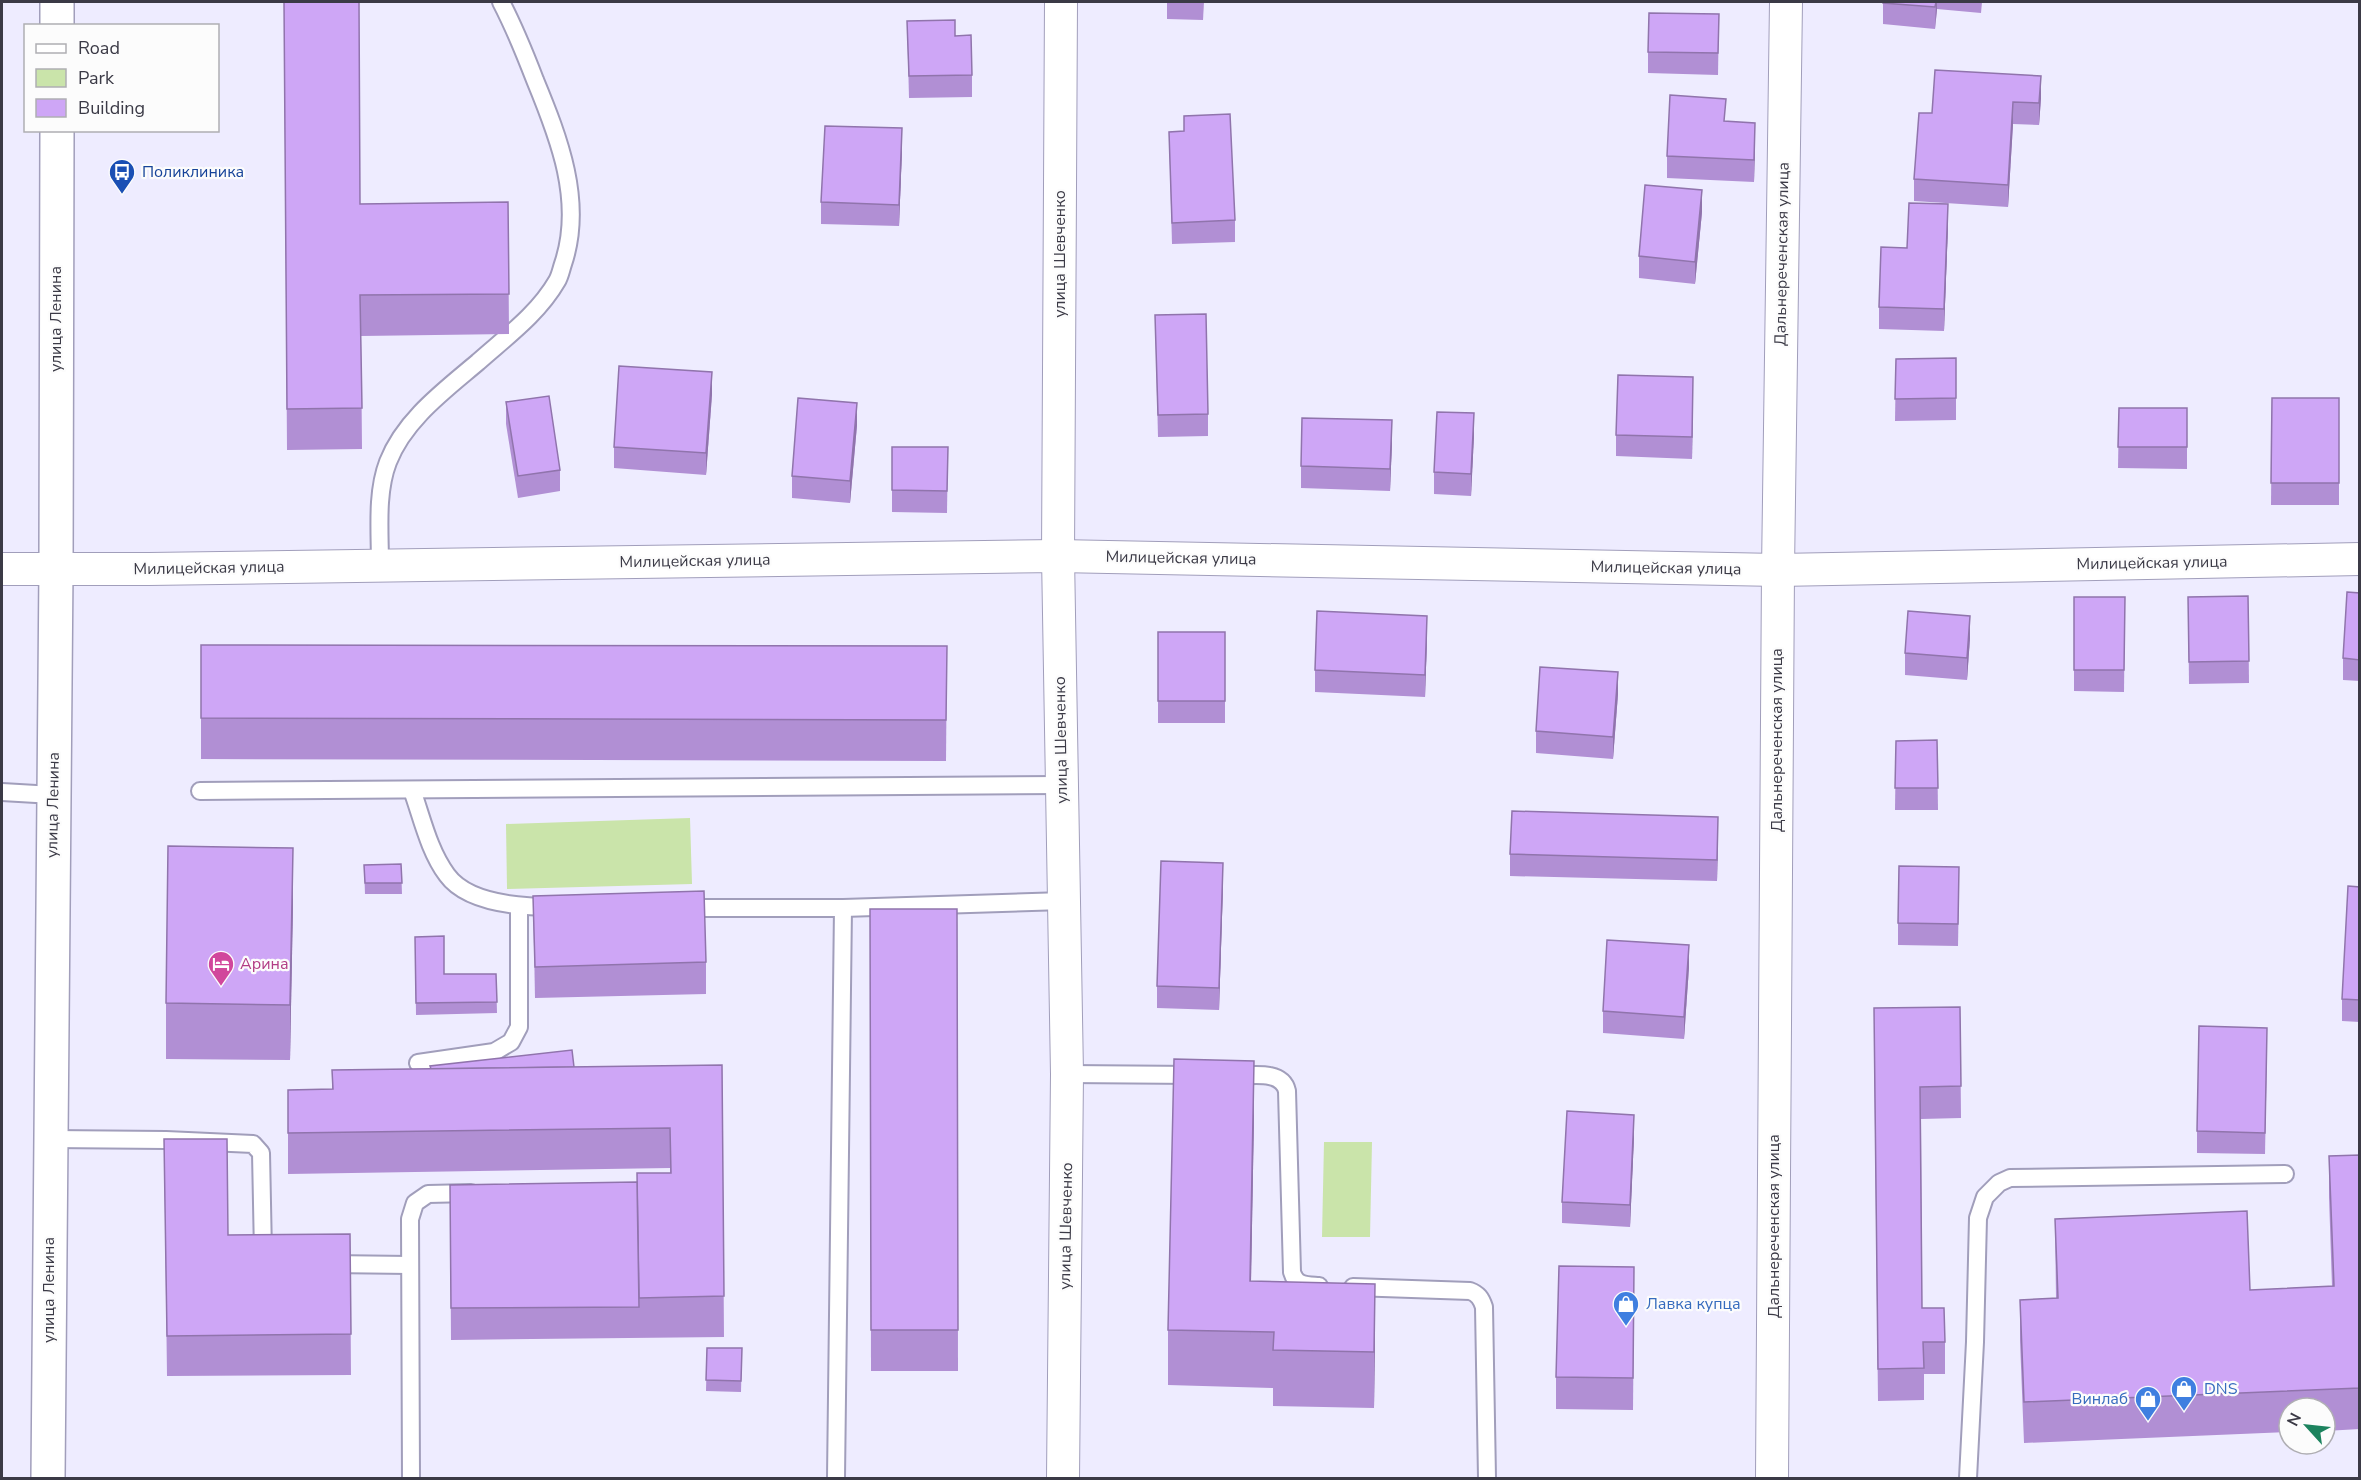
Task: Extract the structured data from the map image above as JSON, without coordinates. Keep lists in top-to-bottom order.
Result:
{
  "streets": {
    "main road": ["улица Ленина"],
    "street": ["улица Шевченко", "Дальнереченская улица", "Милицейская улица"]
  },
  "crossings": [
    ["улица Шевченко", "Милицейская улица"],
    ["Дальнереченская улица", "Милицейская улица"],
    ["улица Ленина", "Милицейская улица"]
  ],
  "places": {
    "bus stop": ["Поликлиника"],
    "hotel": ["Арина"],
    "shop": ["Лавка купца", "DNS", "Винлаб"]
  },
  "legend": ["Road", "Park", "Building"],
  "north": "top left"
}
